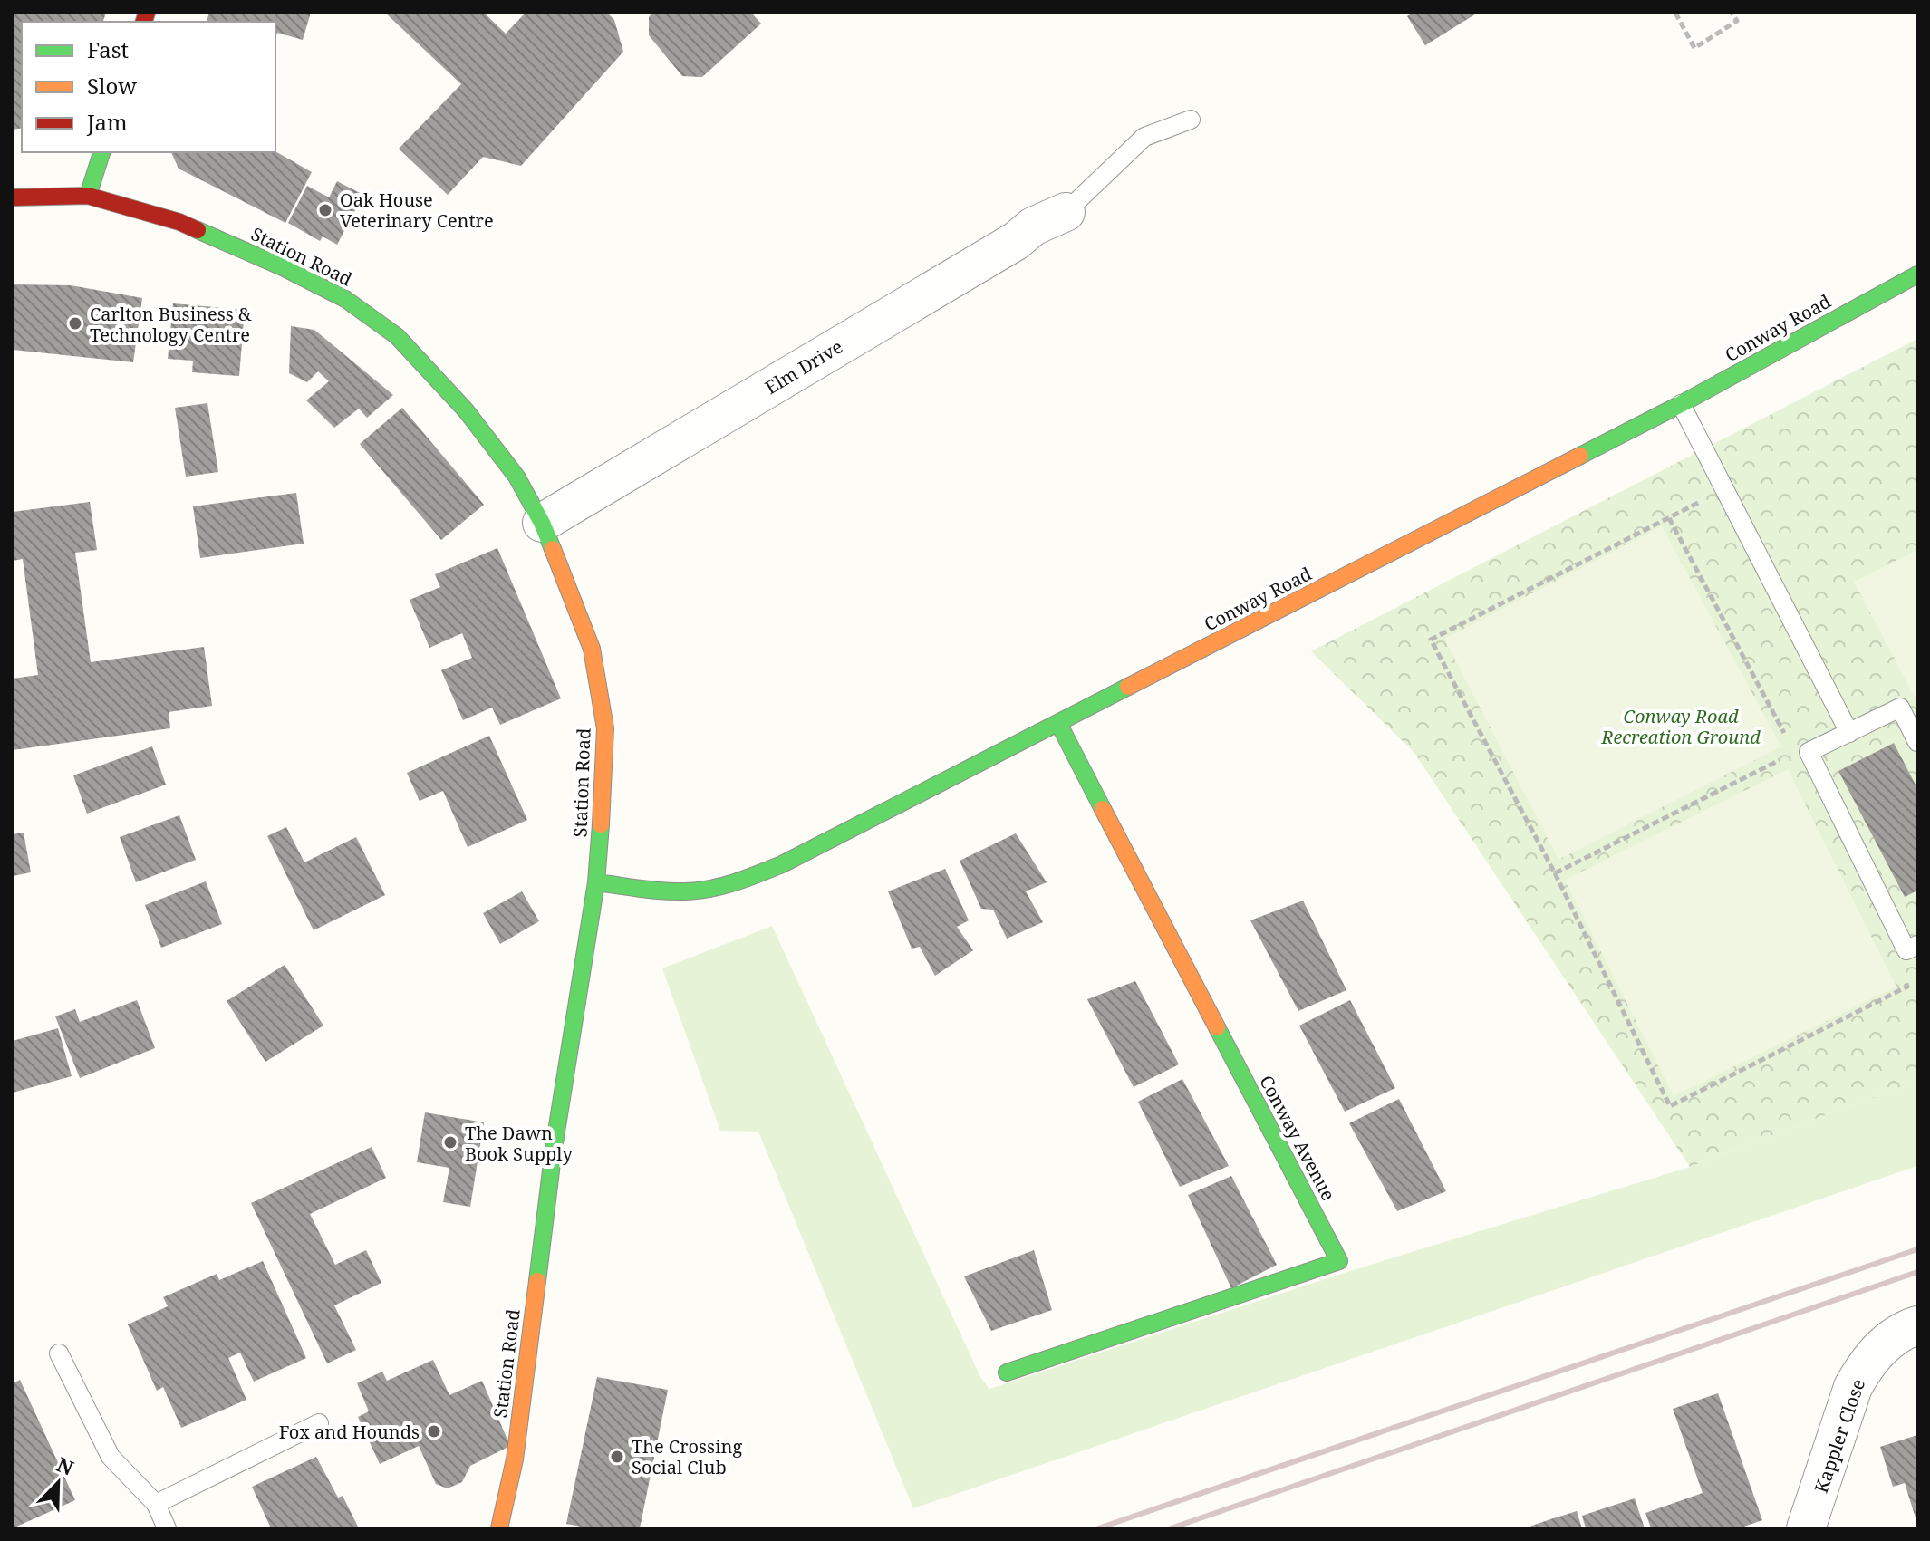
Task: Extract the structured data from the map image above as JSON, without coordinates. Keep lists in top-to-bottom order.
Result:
{
  "streets": {
    "street": [
      "Station Road",
      "Conway Road",
      "Elm Drive",
      "Conway Avenue",
      "Kappler Close"
    ]
  },
  "crossings": [
    ["Station Road", "Conway Road"],
    ["Station Road", "Elm Drive"],
    ["Conway Road", "Conway Avenue"]
  ],
  "parks": ["Conway Road Recreation Ground"],
  "places": [
    "Oak House Veterinary Centre",
    "Carlton Business & Technology Centre",
    "The Dawn Book Supply",
    "Fox and Hounds",
    "The Crossing Social Club"
  ],
  "legend": ["Fast", "Slow", "Jam"],
  "north": "top right"
}
